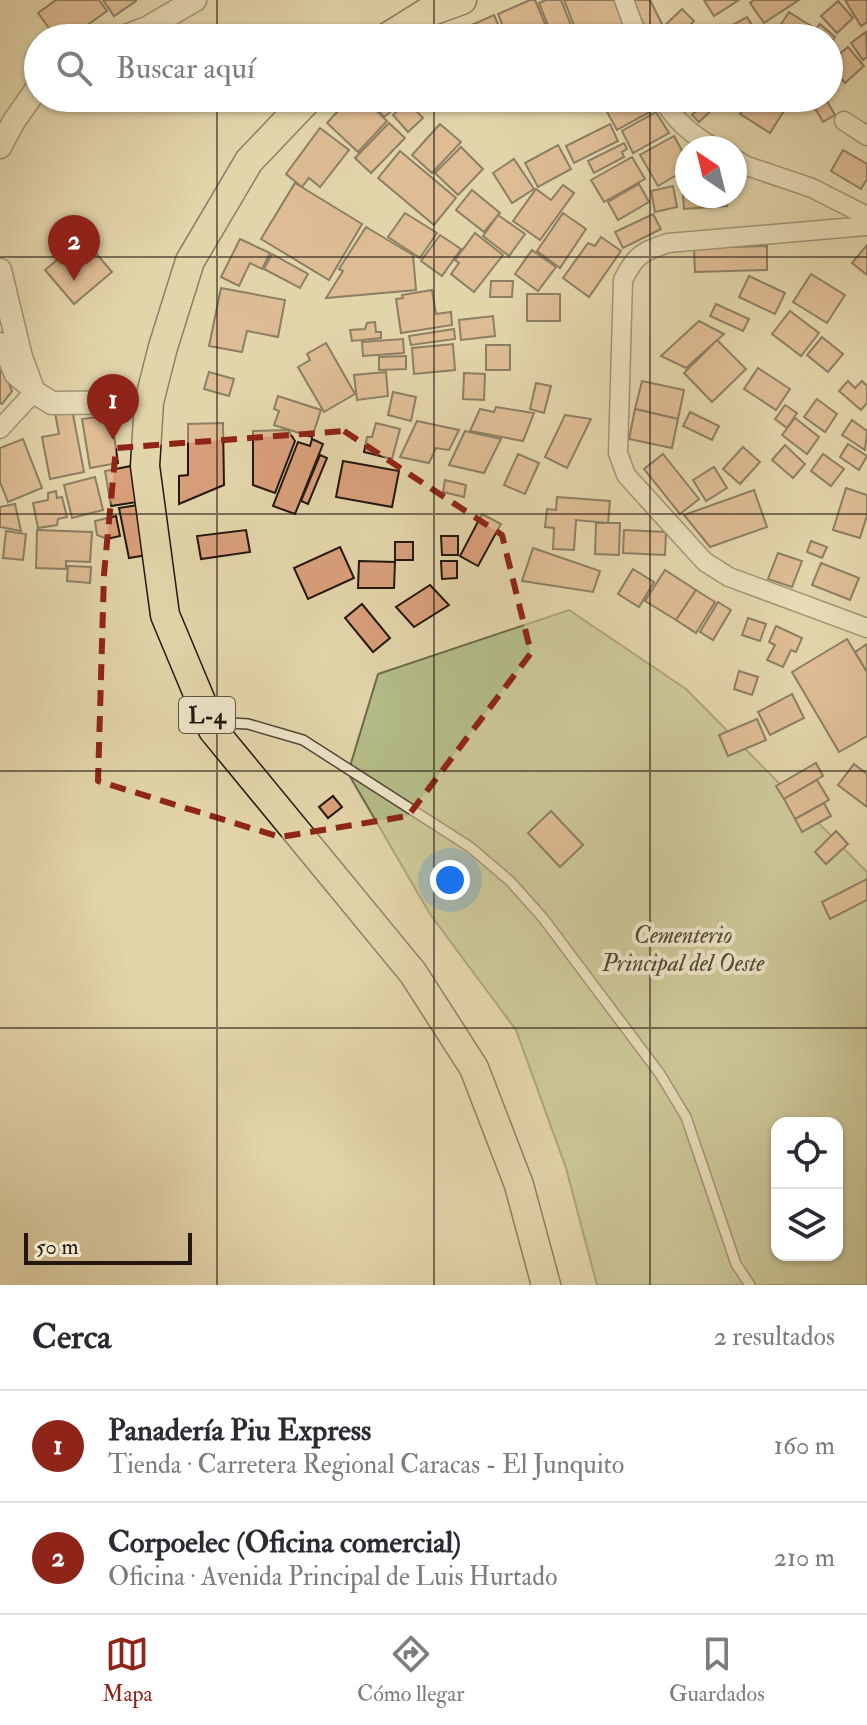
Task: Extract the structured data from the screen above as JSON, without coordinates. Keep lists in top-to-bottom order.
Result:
{
  "streets": {
    "main road": ["L-4"]
  },
  "parks": ["Cementerio Principal del Oeste"],
  "scale_bar": "50 m",
  "north": "top left",
  "page": {
    "search": "Buscar aquí",
    "pins": ["2", "1"],
    "scale": "50 m",
    "heading": ["Cerca", "2 resultados"],
    "list": [
      {
        "mark": "1",
        "name": "Panadería Piu Express",
        "note": "Tienda · Carretera Regional Caracas - El Junquito",
        "value": "160 m"
      },
      {
        "mark": "2",
        "name": "Corpoelec (Oficina comercial)",
        "note": "Oficina · Avenida Principal de Luis Hurtado",
        "value": "210 m"
      }
    ],
    "nav": ["Mapa", "Cómo llegar", "Guardados"]
  }
}
